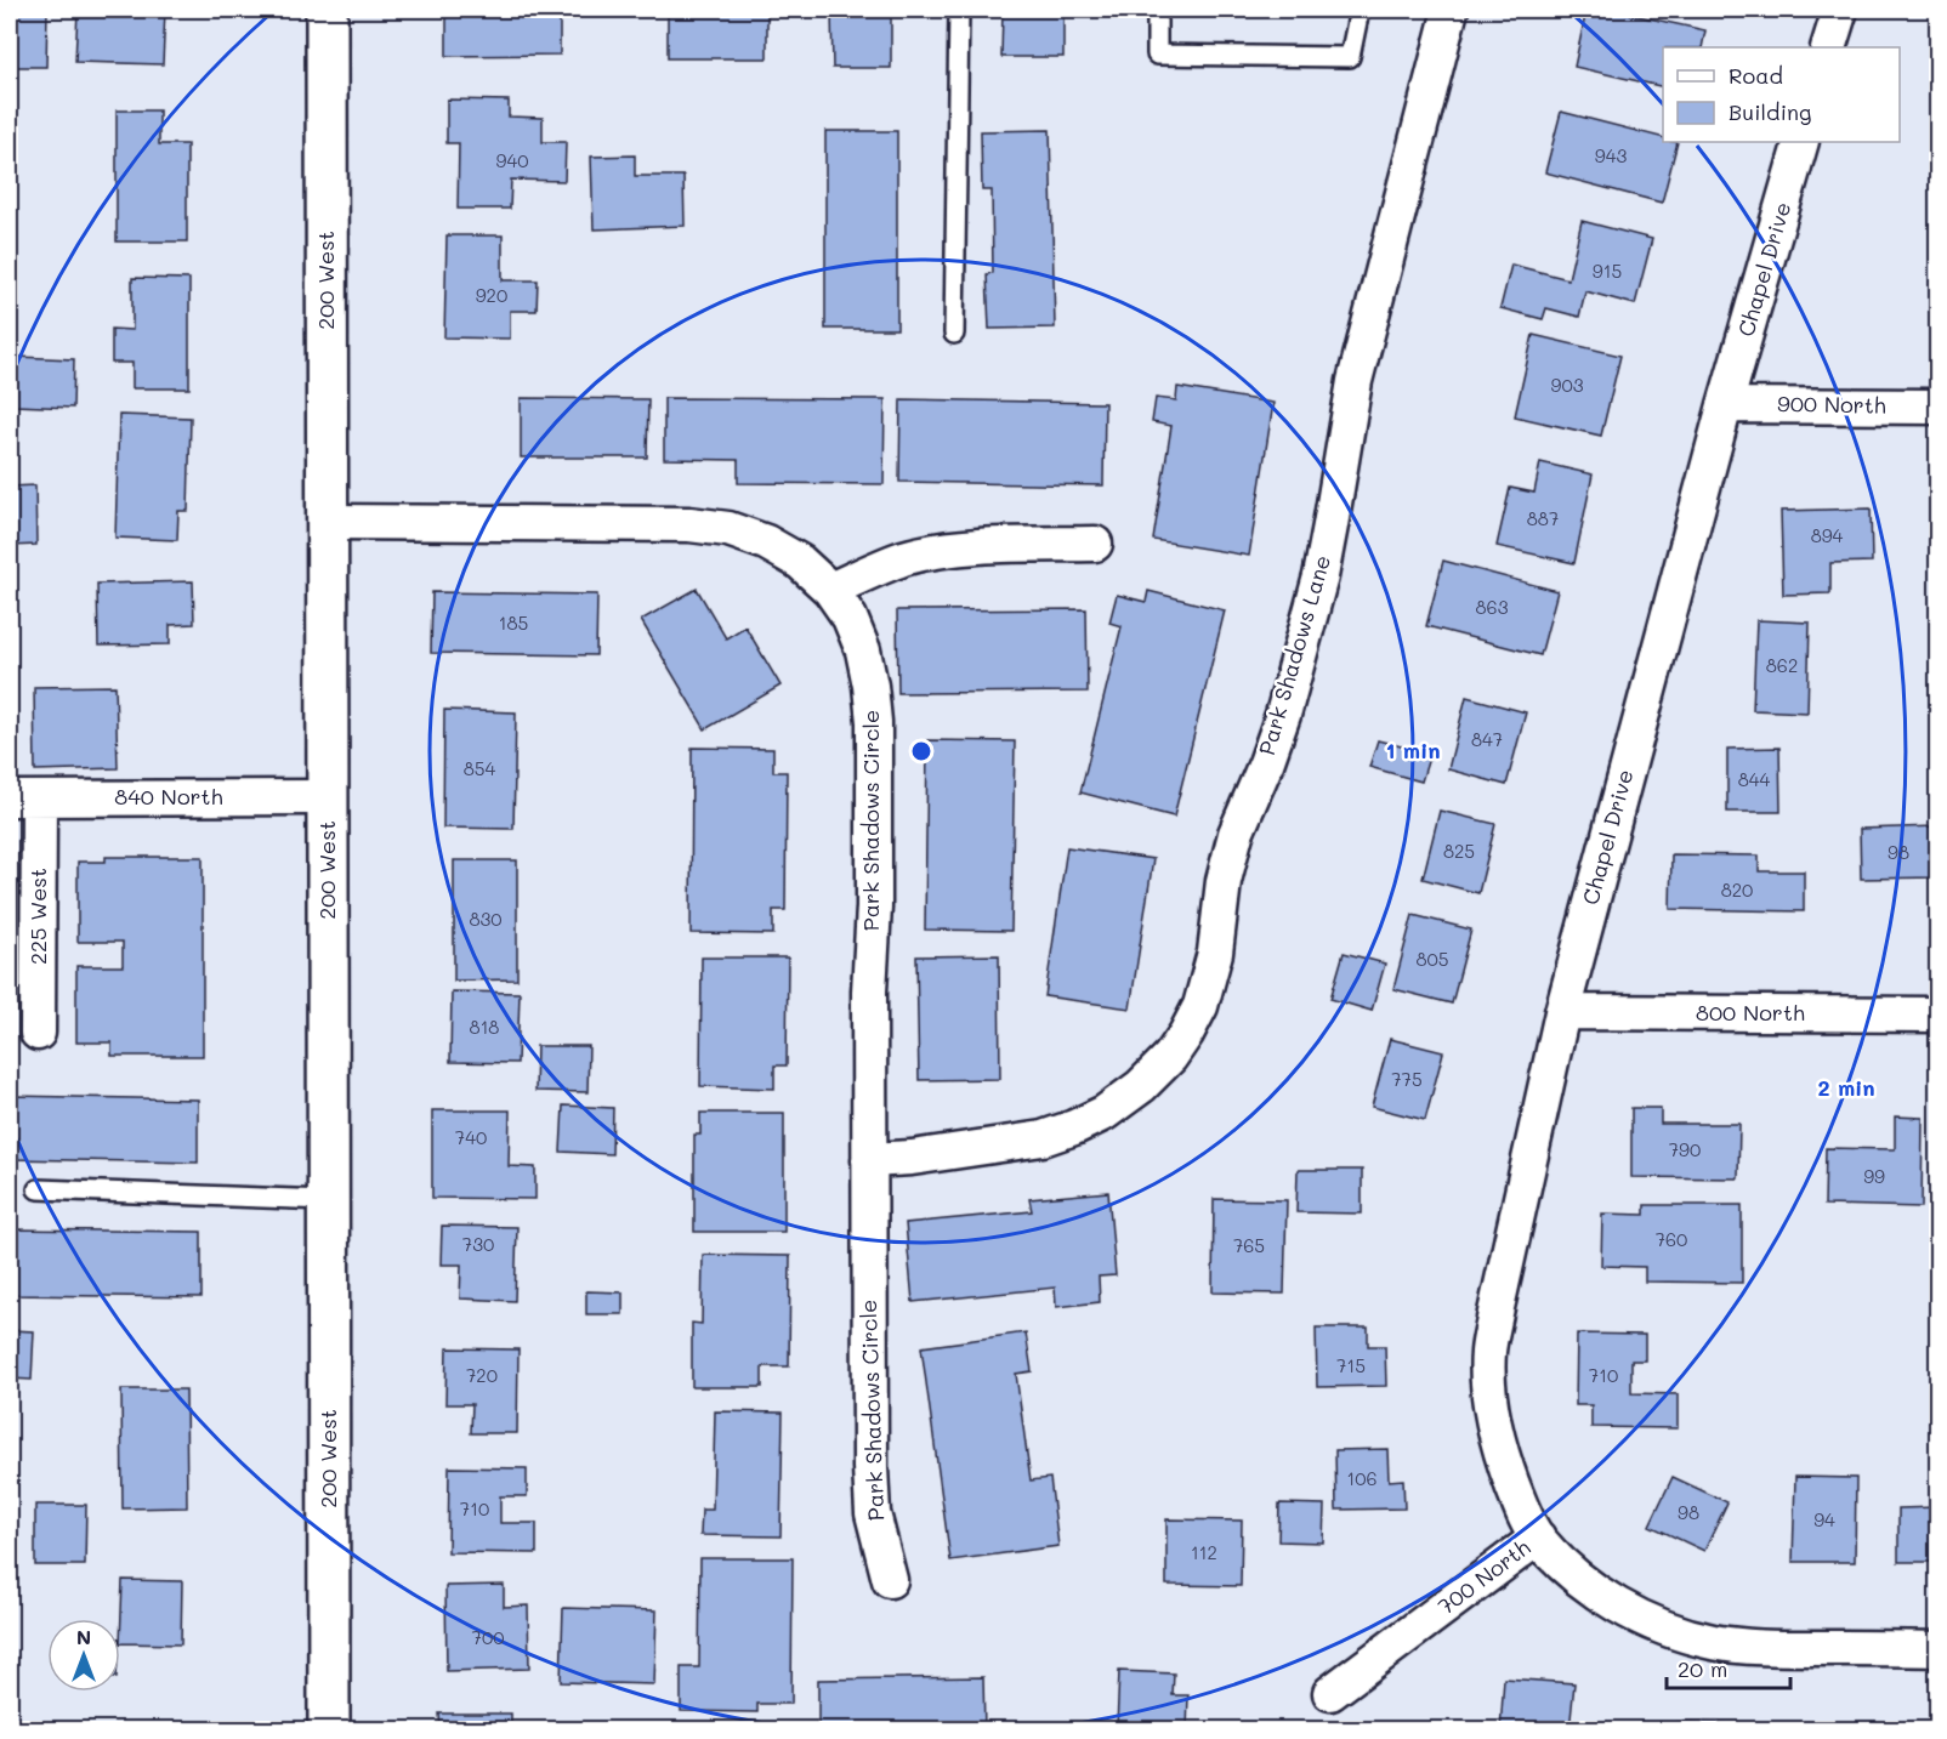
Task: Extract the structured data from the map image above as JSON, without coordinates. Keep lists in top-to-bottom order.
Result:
{
  "streets": {
    "main road": ["200 West"],
    "street": [
      "Chapel Drive",
      "900 North",
      "Park Shadows Lane",
      "840 North",
      "Park Shadows Circle",
      "225 West",
      "800 North",
      "700 North"
    ]
  },
  "crossings": [
    ["Chapel Drive", "900 North"],
    ["Chapel Drive", "800 North"],
    ["Chapel Drive", "700 North"],
    ["200 West", "840 North"],
    ["200 West", "Park Shadows Circle"],
    ["Park Shadows Lane", "Park Shadows Circle"],
    ["840 North", "225 West"]
  ],
  "house_numbers": [
    "943",
    "940",
    "915",
    "920",
    "903",
    "887",
    "894",
    "863",
    "185",
    "862",
    "847",
    "854",
    "844",
    "825",
    "98",
    "820",
    "830",
    "805",
    "818",
    "775",
    "740",
    "790",
    "99",
    "760",
    "730",
    "765",
    "715",
    "720",
    "710",
    "106",
    "710",
    "98",
    "94",
    "112",
    "700"
  ],
  "legend": ["Road", "Building"],
  "scale_bar": "20 m",
  "north": "top",
  "rings": ["1 min", "2 min"]
}
